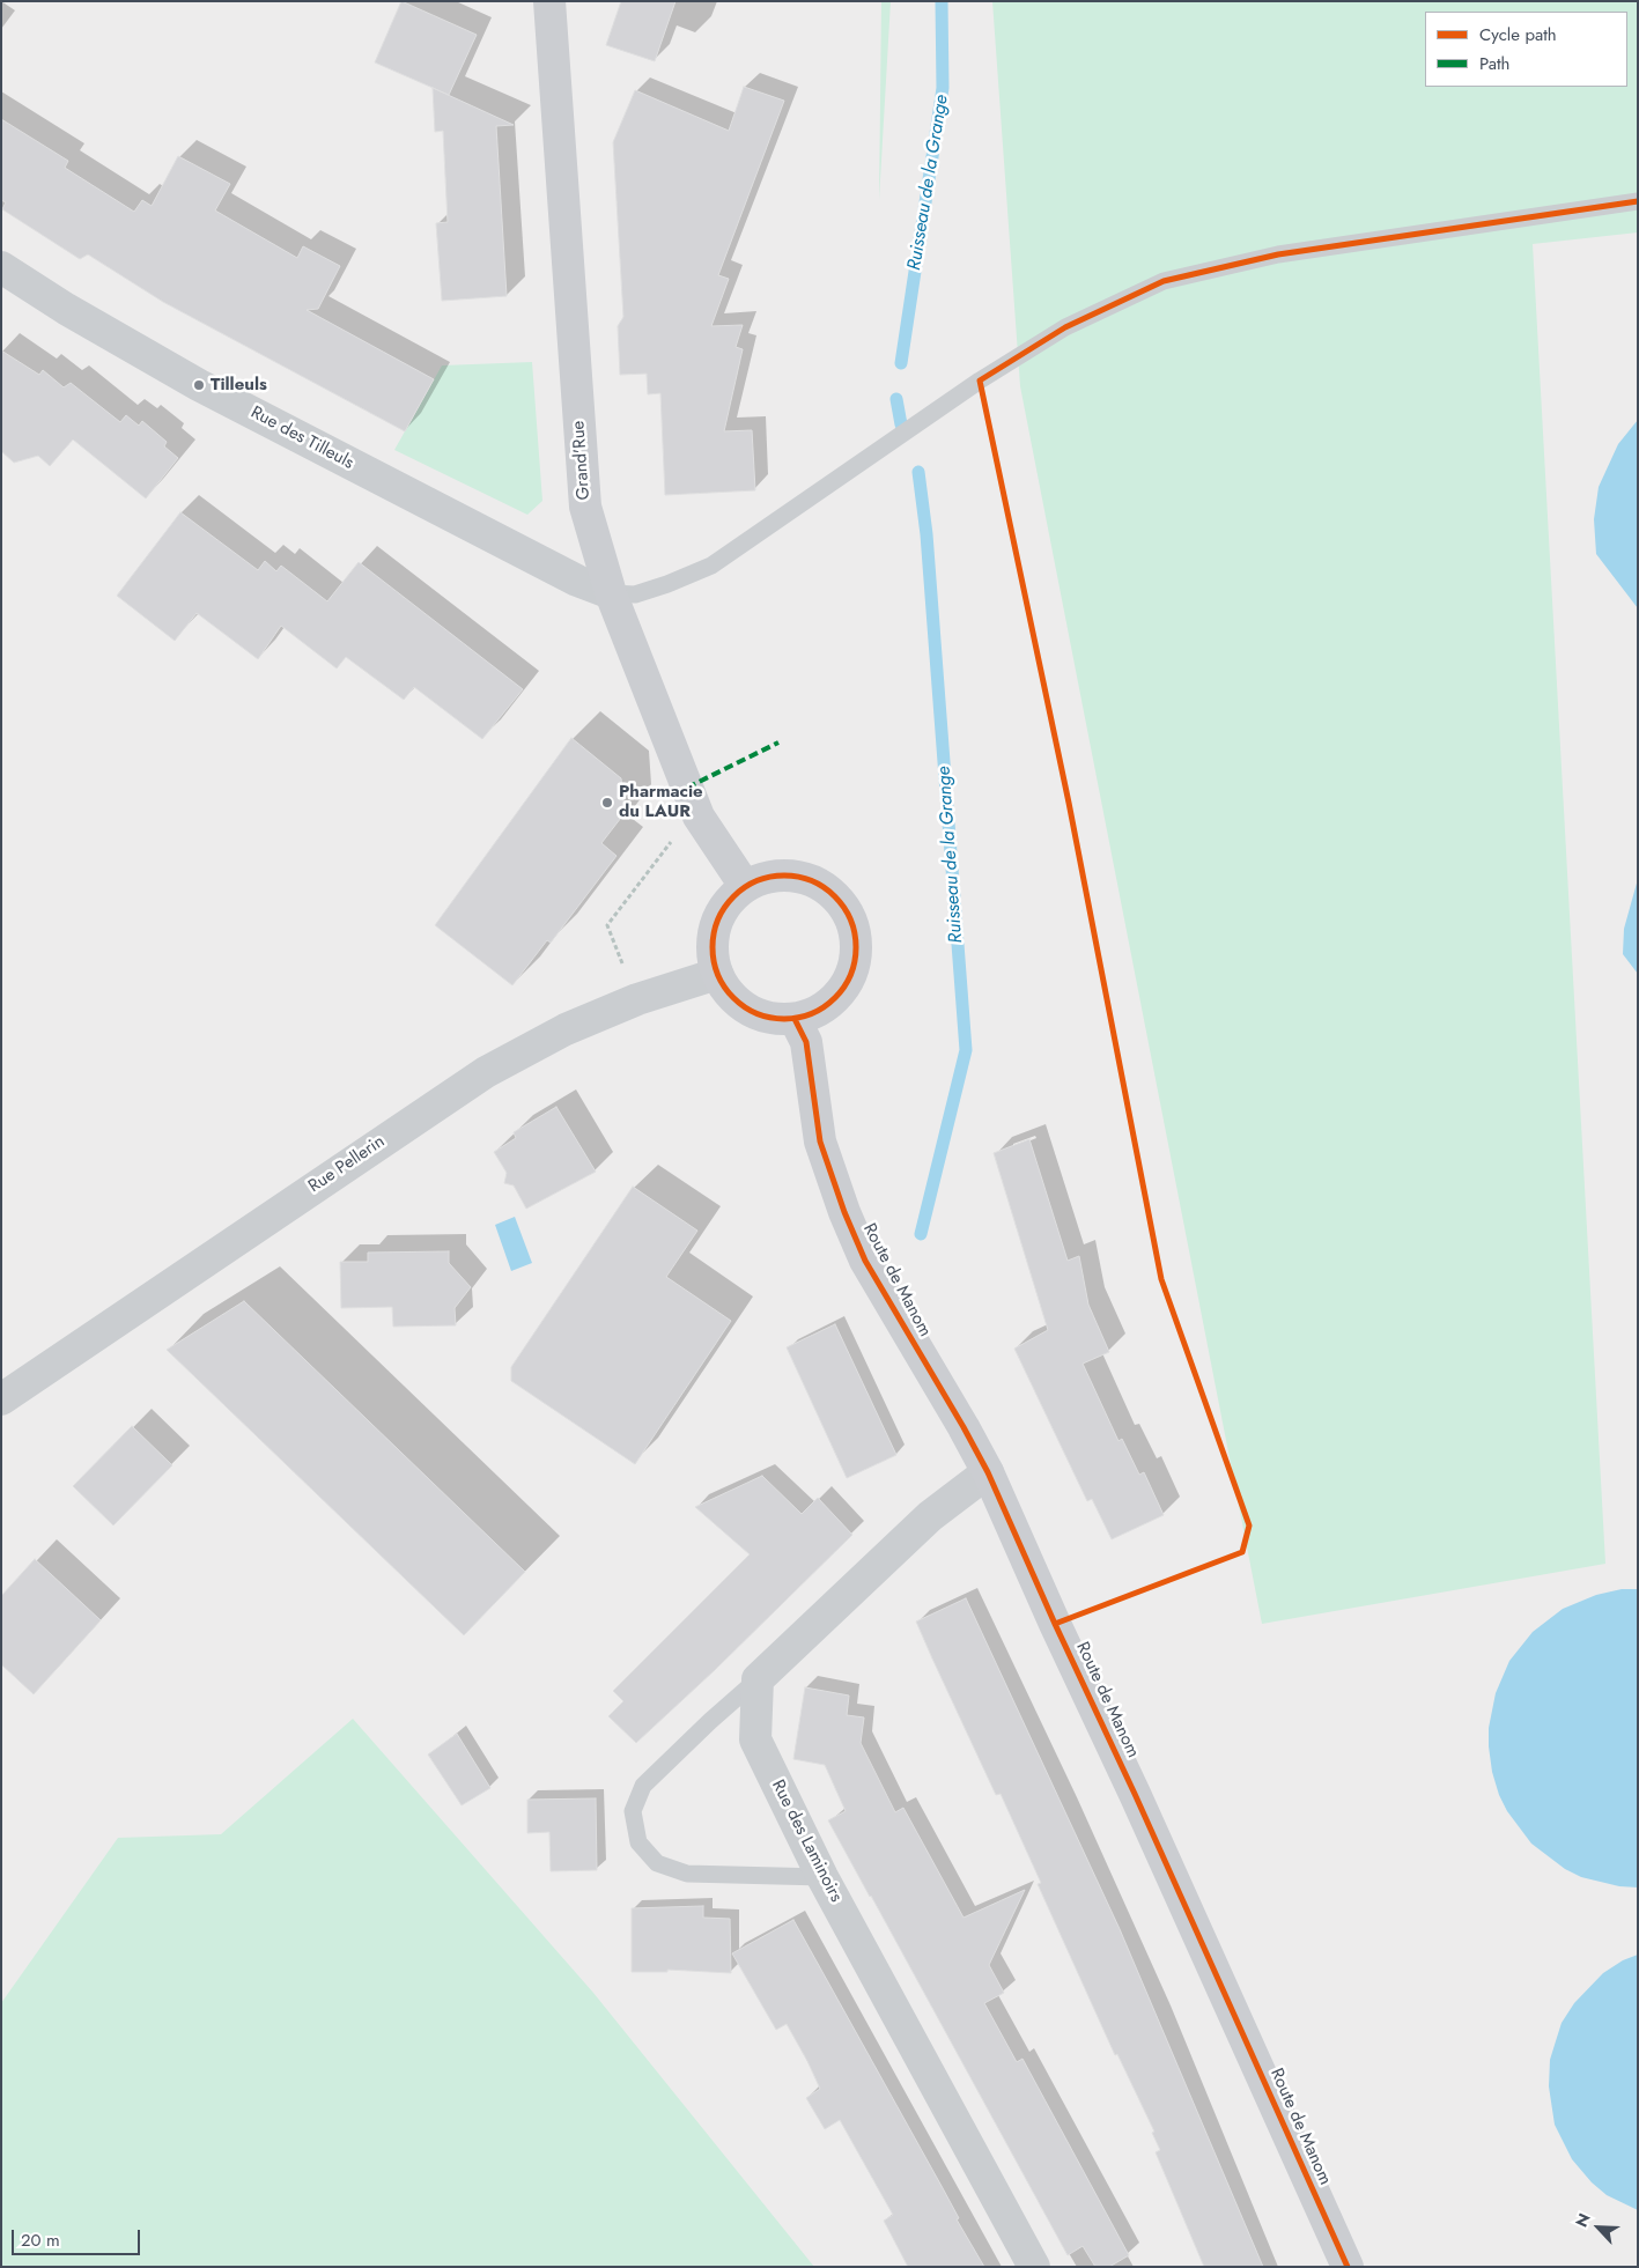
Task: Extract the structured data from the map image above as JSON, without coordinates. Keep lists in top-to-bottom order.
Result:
{
  "streets": {
    "street": [
      "Rue des Tilleuls",
      "Grand'Rue",
      "Rue Pellerin",
      "Route de Manom",
      "Rue des Laminoirs"
    ]
  },
  "crossings": [
    ["Rue des Tilleuls", "Grand'Rue"],
    ["Grand'Rue", "Rue Pellerin"],
    ["Grand'Rue", "Route de Manom"],
    ["Rue Pellerin", "Route de Manom"]
  ],
  "water": ["Ruisseau de la Grange"],
  "places": ["Tilleuls", "Pharmacie du LAUR"],
  "legend": ["Cycle path", "Path"],
  "scale_bar": "20 m",
  "north": "top left"
}
